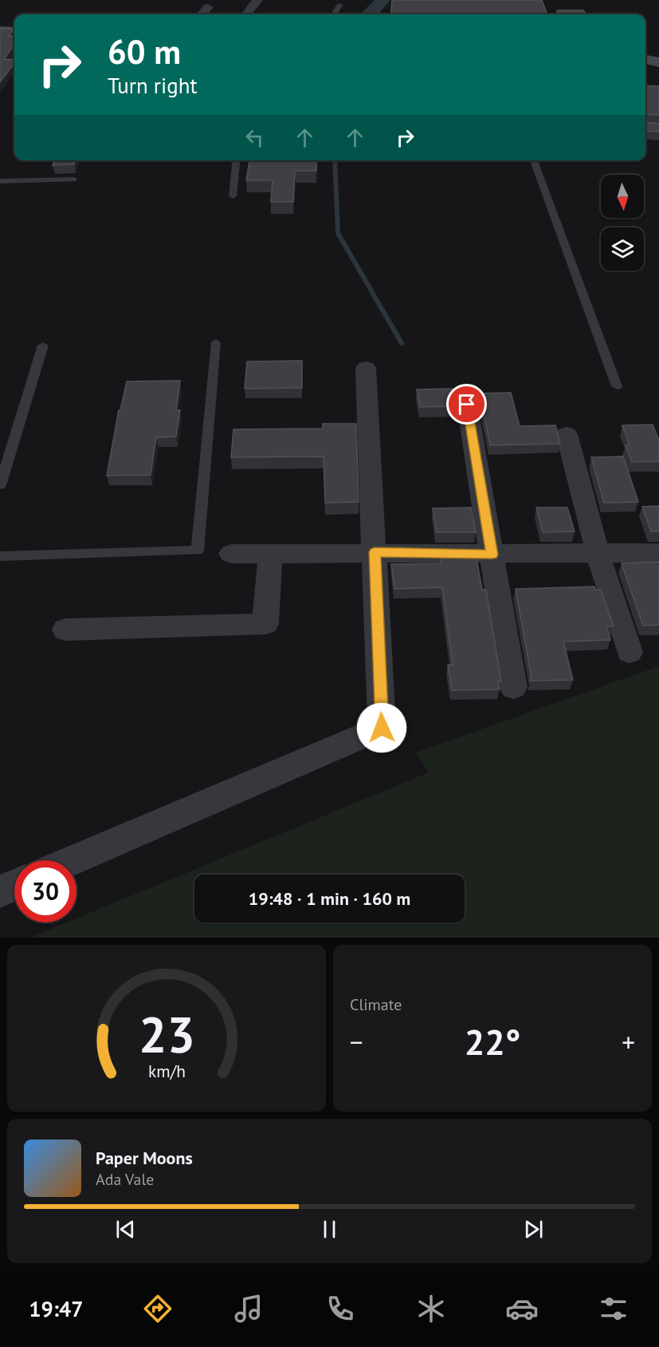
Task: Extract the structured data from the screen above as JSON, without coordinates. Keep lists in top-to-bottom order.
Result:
{
  "north": "bottom",
  "page": {
    "turn": ["60 m", "Turn right"],
    "limit": "30",
    "trip": "19:48 · 1 min · 160 m",
    "tile": "Climate",
    "heat": ["−", "22°", "+"],
    "song": ["Paper Moons", "Ada Vale"],
    "tabs": "19:47",
    "gauge": ["23", "km/h"]
  }
}
